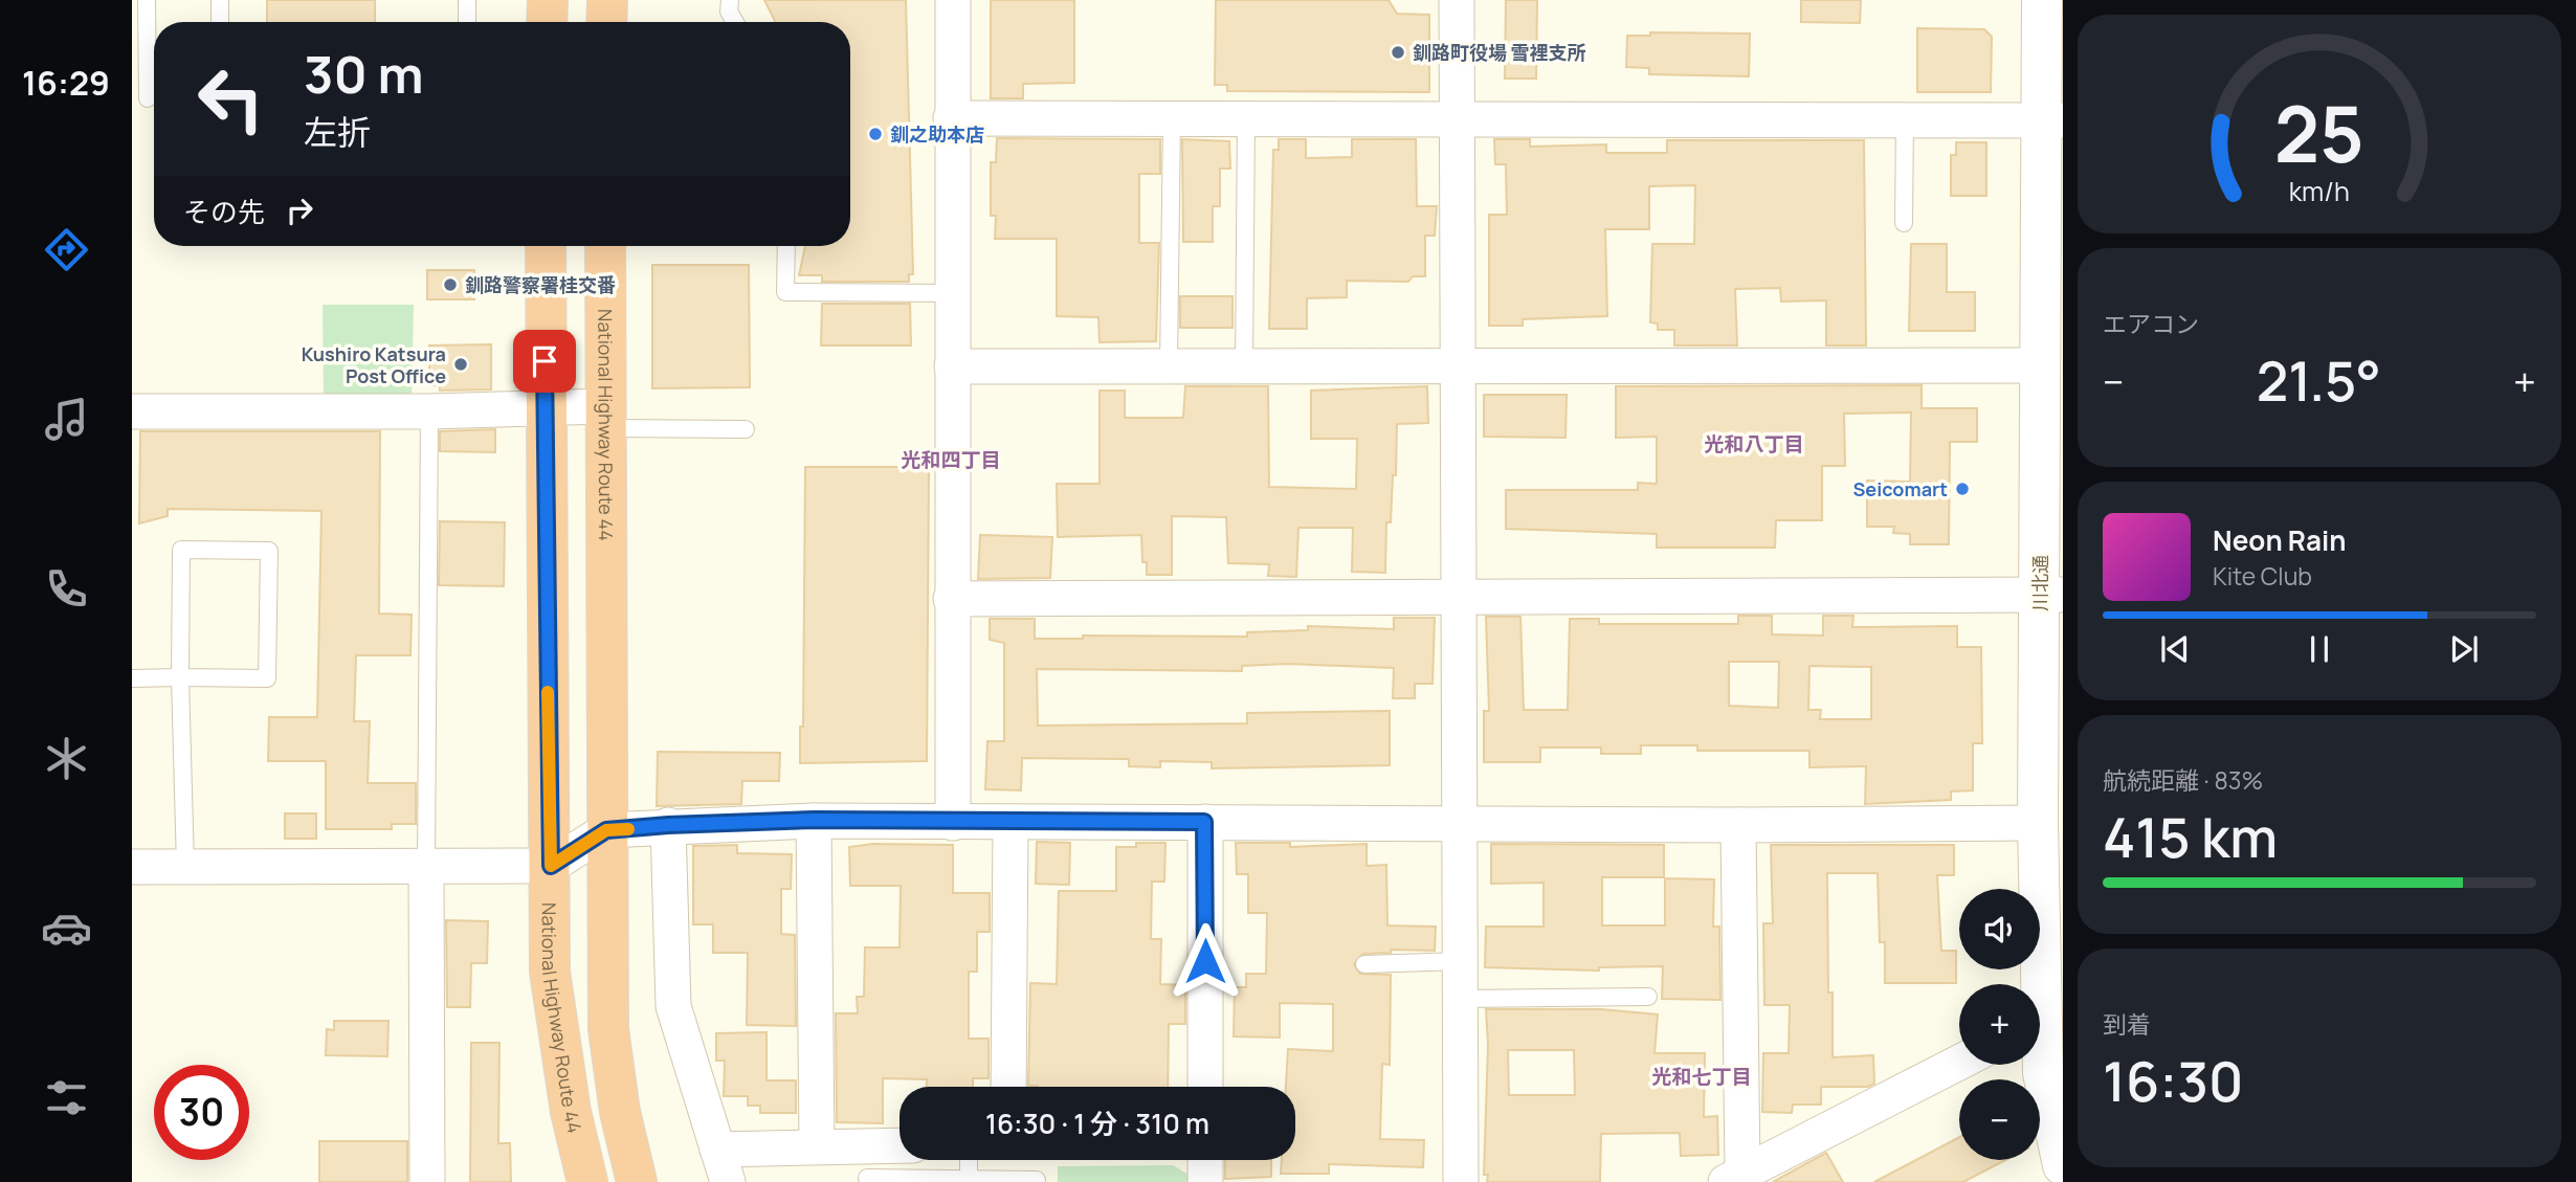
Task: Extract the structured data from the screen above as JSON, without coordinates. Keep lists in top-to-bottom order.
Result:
{
  "streets": {
    "highway": ["National Highway Route 44"],
    "street": ["川北通"]
  },
  "districts": ["光和八丁目", "光和四丁目", "光和七丁目"],
  "places": [
    "釧路町役場 雪裡支所",
    "釧之助本店",
    "釧路警察署桂交番",
    "Kushiro Katsura Post Office",
    "Seicomart"
  ],
  "page": {
    "tabs": "16:29",
    "turn": ["30 m", "左折"],
    "then": "その先",
    "tile": [
      "エアコン",
      ["航続距離 · 83%", "415 km"],
      ["到着", "16:30"]
    ],
    "heat": ["−", "21.5°", "+"],
    "song": ["Neon Rain", "Kite Club"],
    "map_buttons": ["+", "−"],
    "limit": "30",
    "trip": "16:30 · 1 分 · 310 m",
    "gauge": ["25", "km/h"]
  }
}
